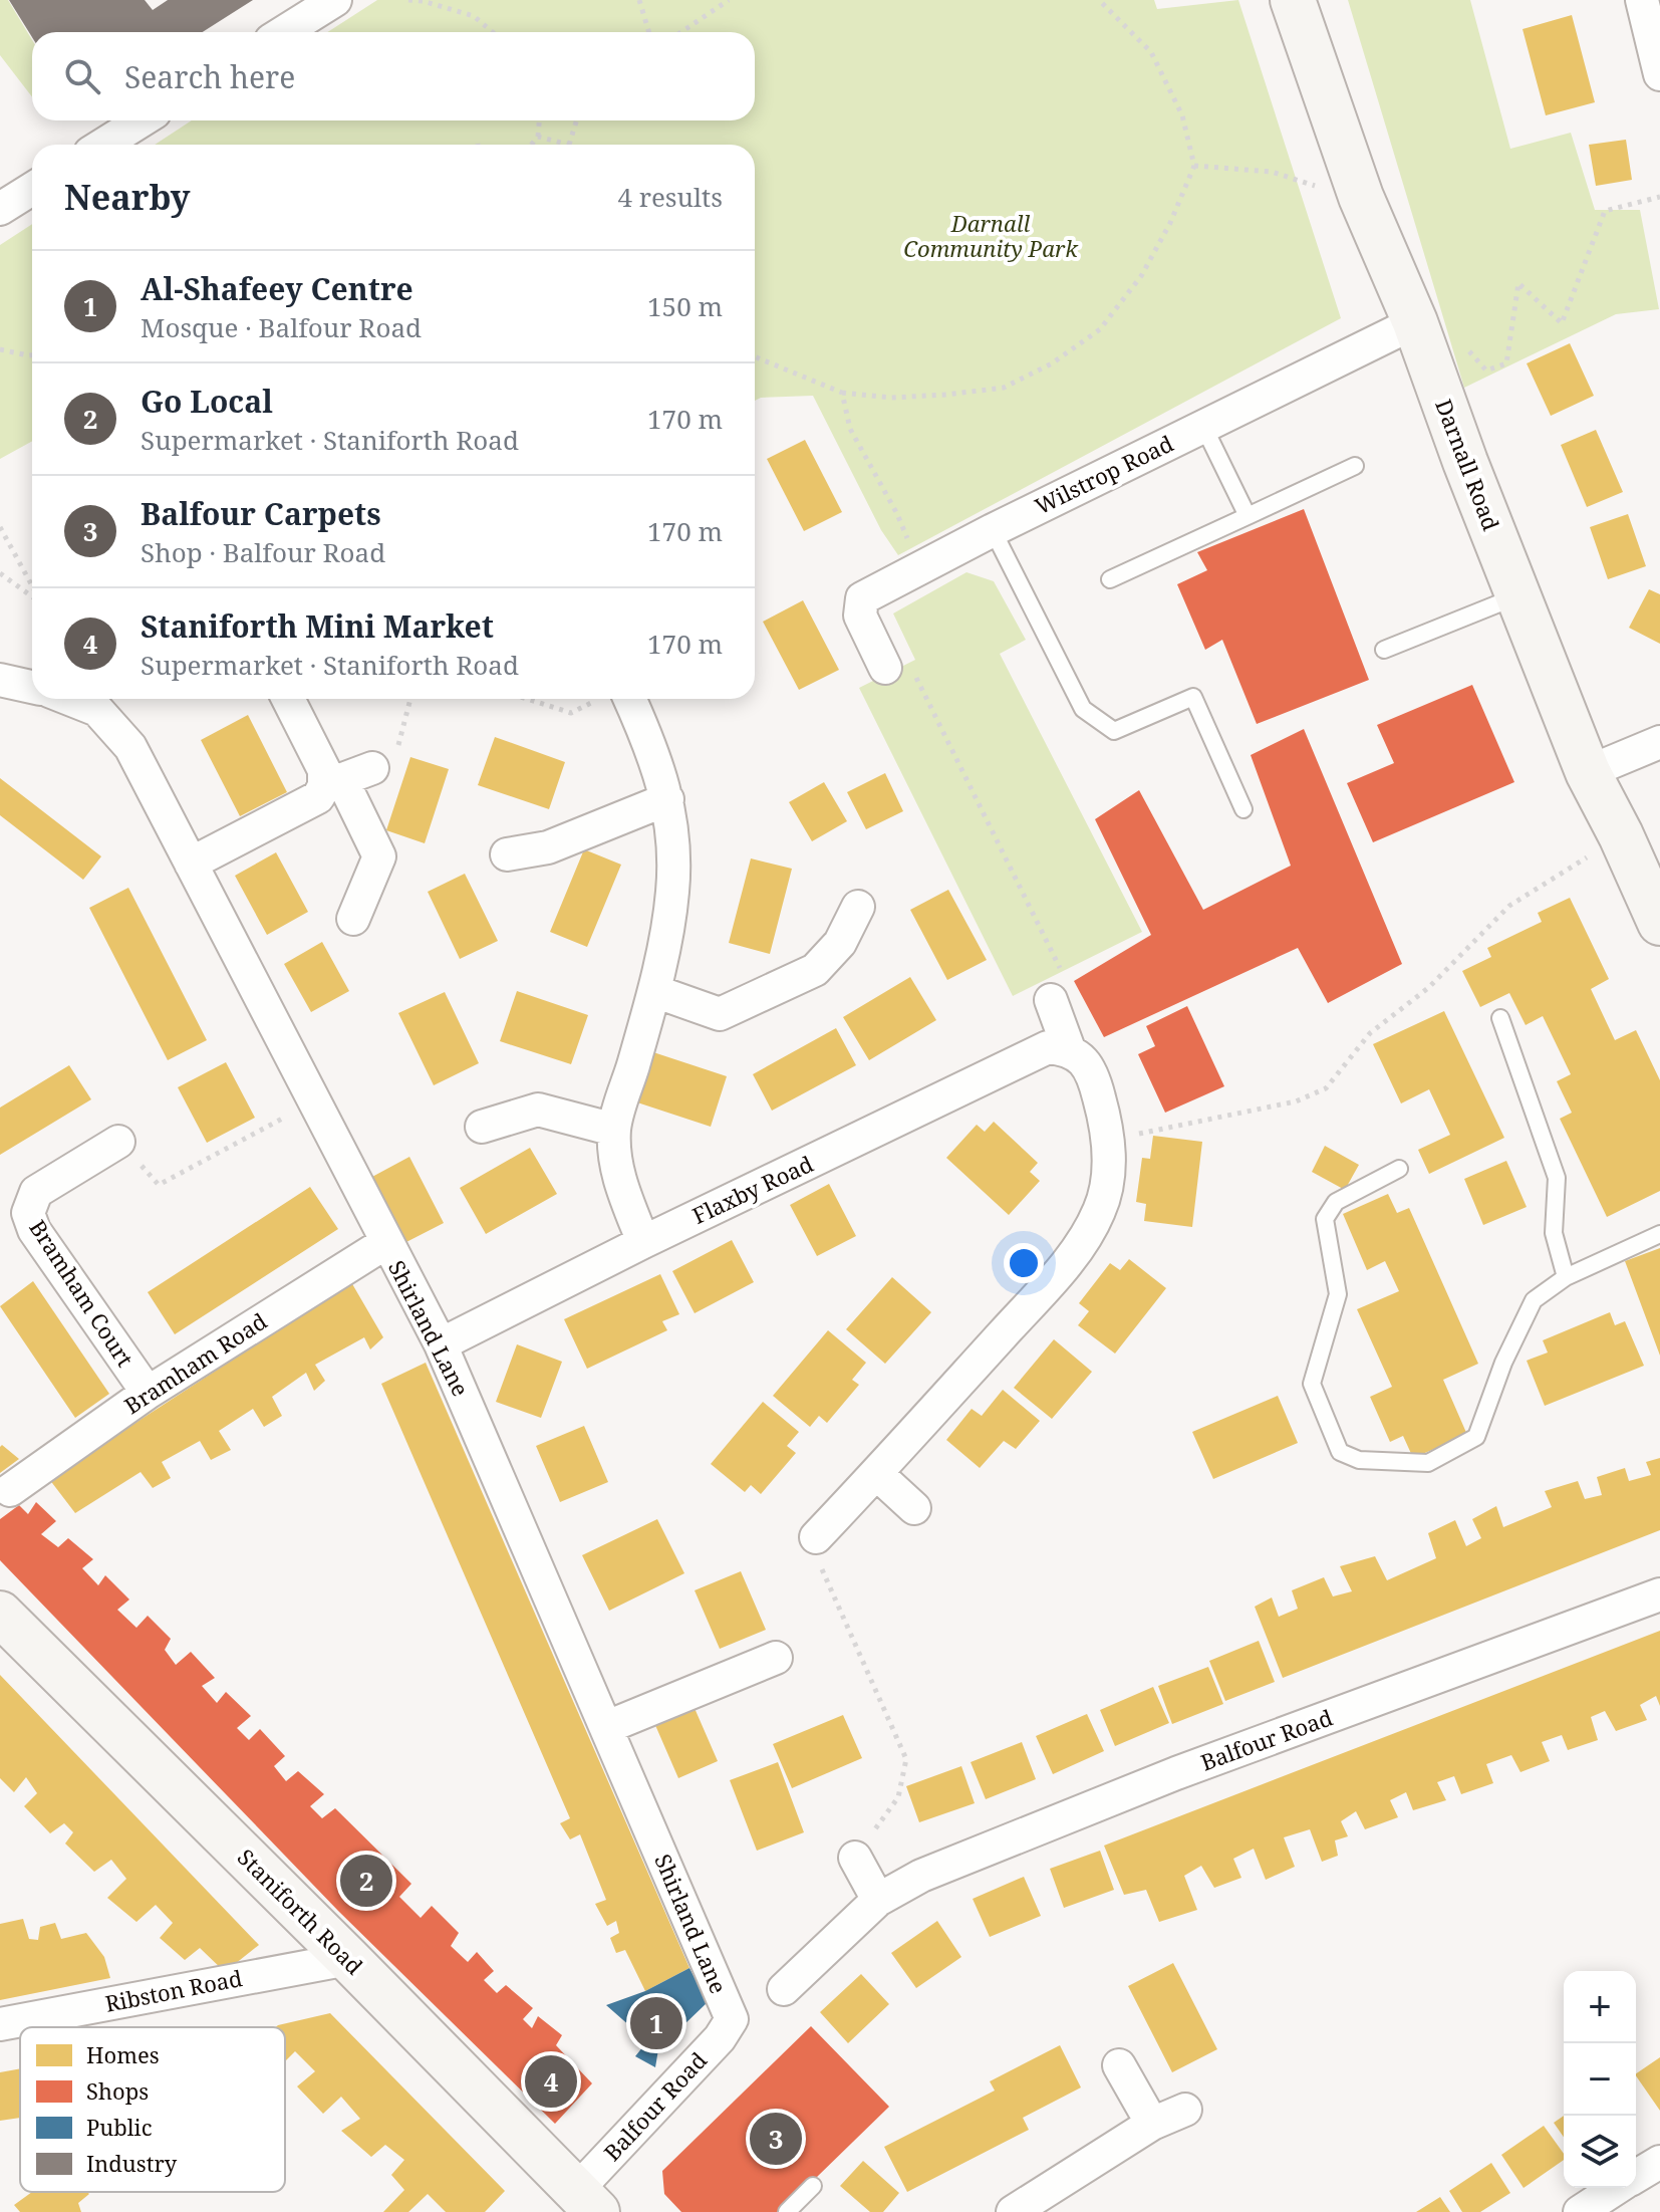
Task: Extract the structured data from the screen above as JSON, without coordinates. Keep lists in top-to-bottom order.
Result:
{
  "streets": {
    "main road": ["Darnall Road", "Staniforth Road"],
    "street": [
      "Wilstrop Road",
      "Flaxby Road",
      "Bramham Court",
      "Shirland Lane",
      "Bramham Road",
      "Balfour Road",
      "Ribston Road"
    ]
  },
  "crossings": [
    ["Darnall Road", "Wilstrop Road"],
    ["Flaxby Road", "Shirland Lane"],
    ["Bramham Court", "Bramham Road"],
    ["Shirland Lane", "Bramham Road"],
    ["Shirland Lane", "Balfour Road"],
    ["Balfour Road", "Staniforth Road"],
    ["Staniforth Road", "Ribston Road"]
  ],
  "parks": ["Darnall Community Park"],
  "legend": [
    "Homes",
    "Shops",
    "Public",
    "Industry"
  ],
  "page": {
    "search": "Search here",
    "heading": ["Nearby", "4 results"],
    "list": [
      {
        "mark": "1",
        "name": "Al-Shafeey Centre",
        "note": "Mosque · Balfour Road",
        "value": "150 m"
      },
      {
        "mark": "2",
        "name": "Go Local",
        "note": "Supermarket · Staniforth Road",
        "value": "170 m"
      },
      {
        "mark": "3",
        "name": "Balfour Carpets",
        "note": "Shop · Balfour Road",
        "value": "170 m"
      },
      {
        "mark": "4",
        "name": "Staniforth Mini Market",
        "note": "Supermarket · Staniforth Road",
        "value": "170 m"
      }
    ],
    "pins": [
      "2",
      "1",
      "4",
      "3"
    ],
    "map_buttons": ["+", "−"]
  }
}
